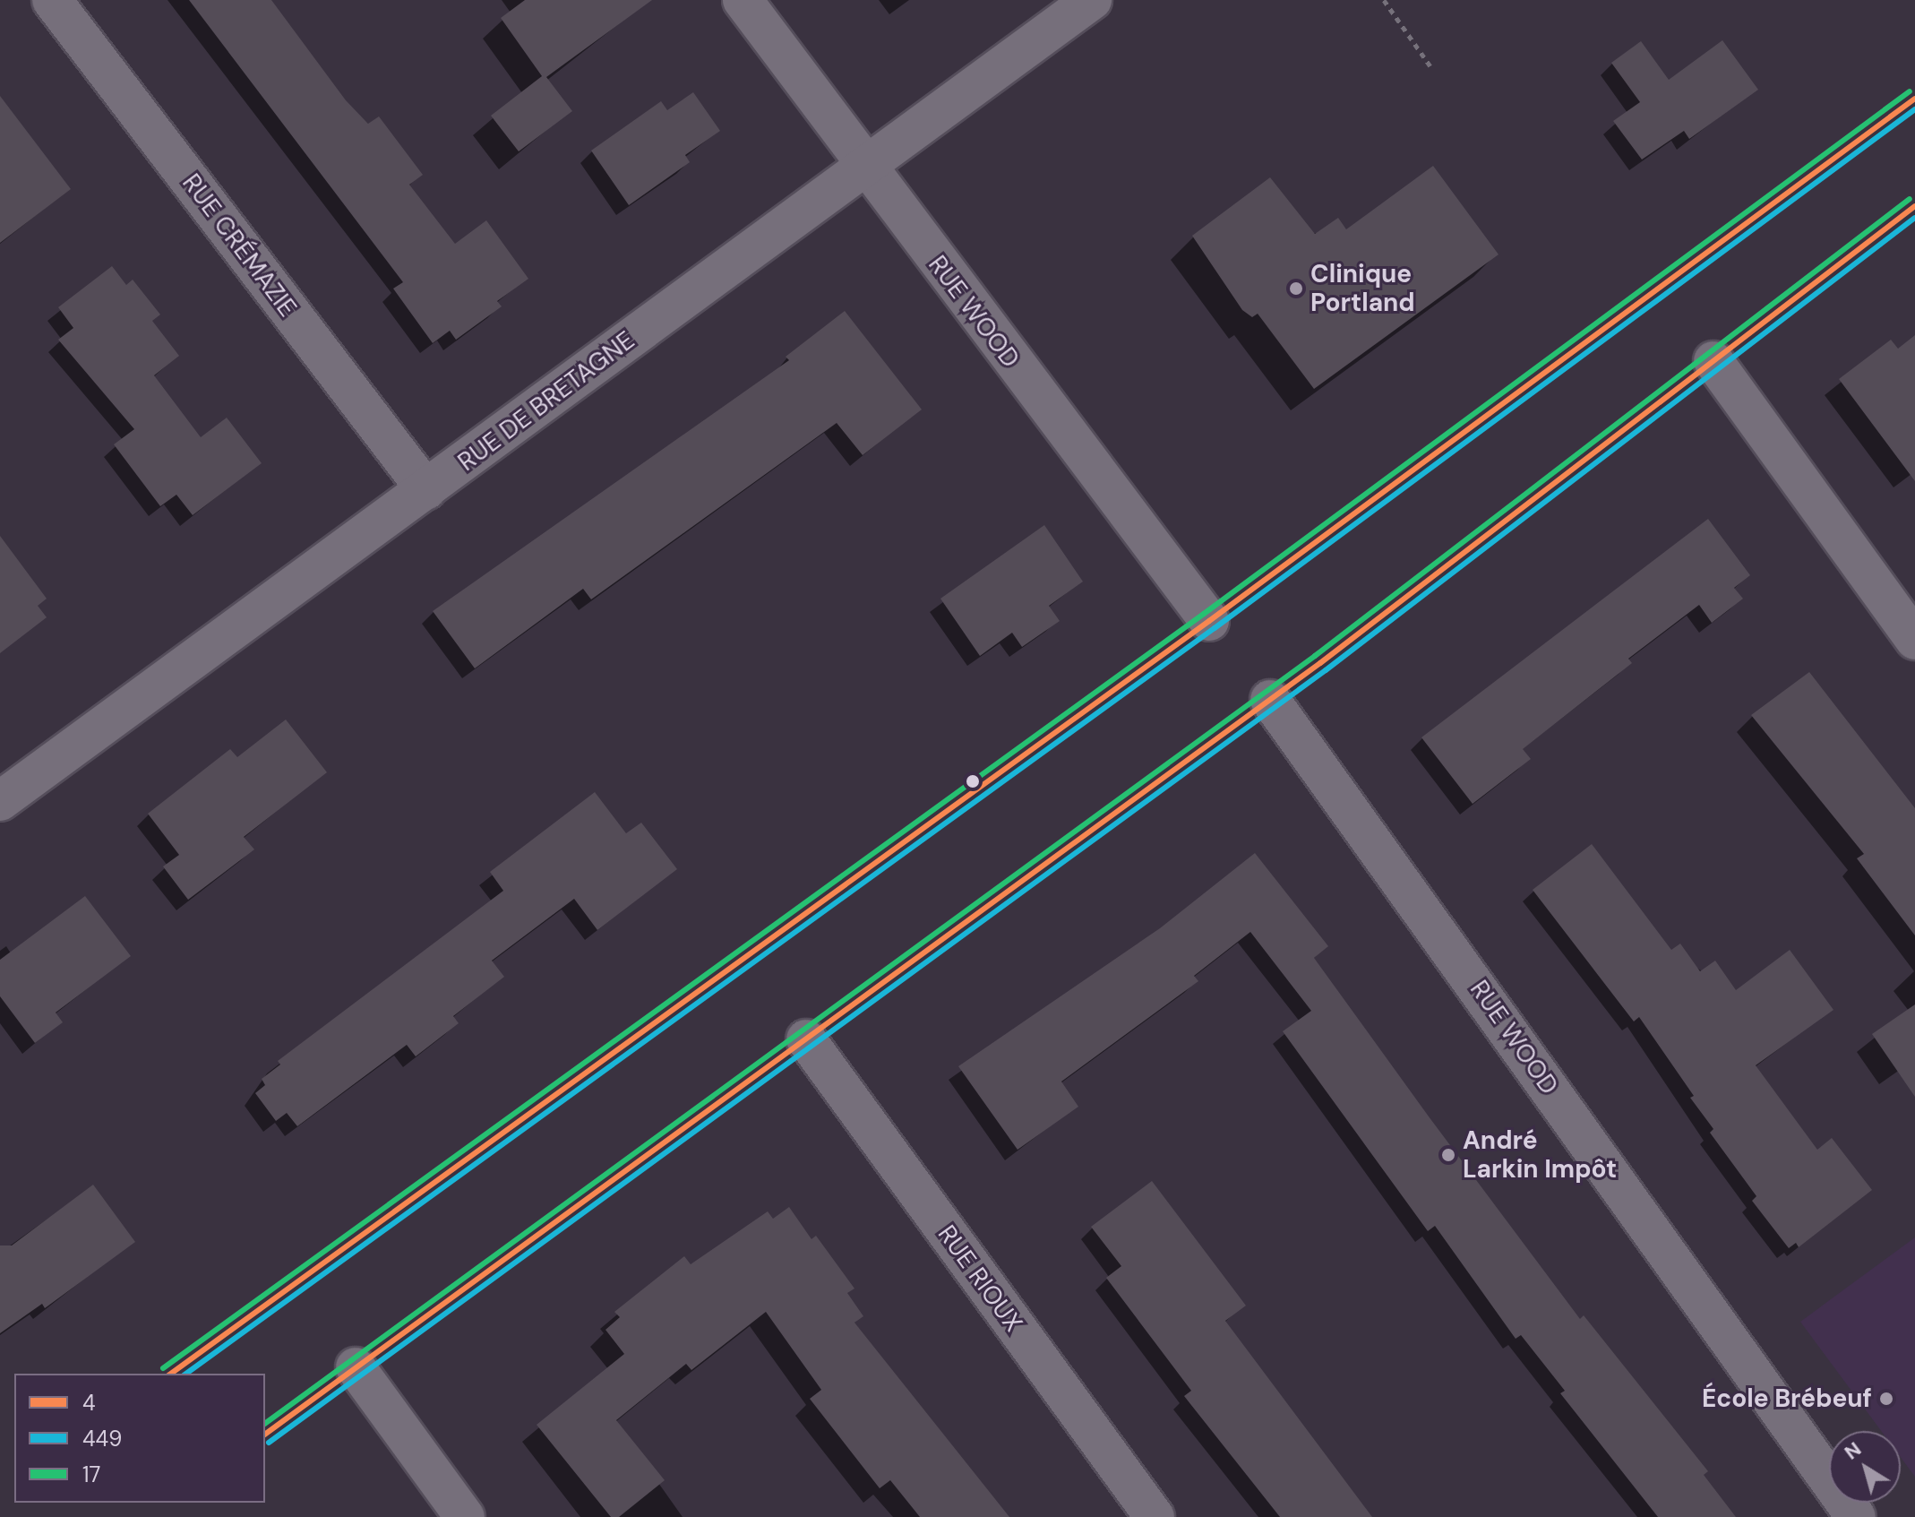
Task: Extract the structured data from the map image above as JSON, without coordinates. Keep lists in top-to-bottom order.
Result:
{
  "streets": {
    "street": [
      "RUE CRÉMAZIE",
      "RUE WOOD",
      "RUE DE BRETAGNE",
      "RUE RIOUX"
    ]
  },
  "crossings": [
    ["RUE CRÉMAZIE", "RUE DE BRETAGNE"],
    ["RUE WOOD", "RUE DE BRETAGNE"]
  ],
  "places": ["Clinique Portland", "André Larkin Impôt", "École Brébeuf"],
  "lines": ["transit line 17", "transit line 4", "transit line 449"],
  "legend": ["4", "449", "17"],
  "north": "top left"
}
